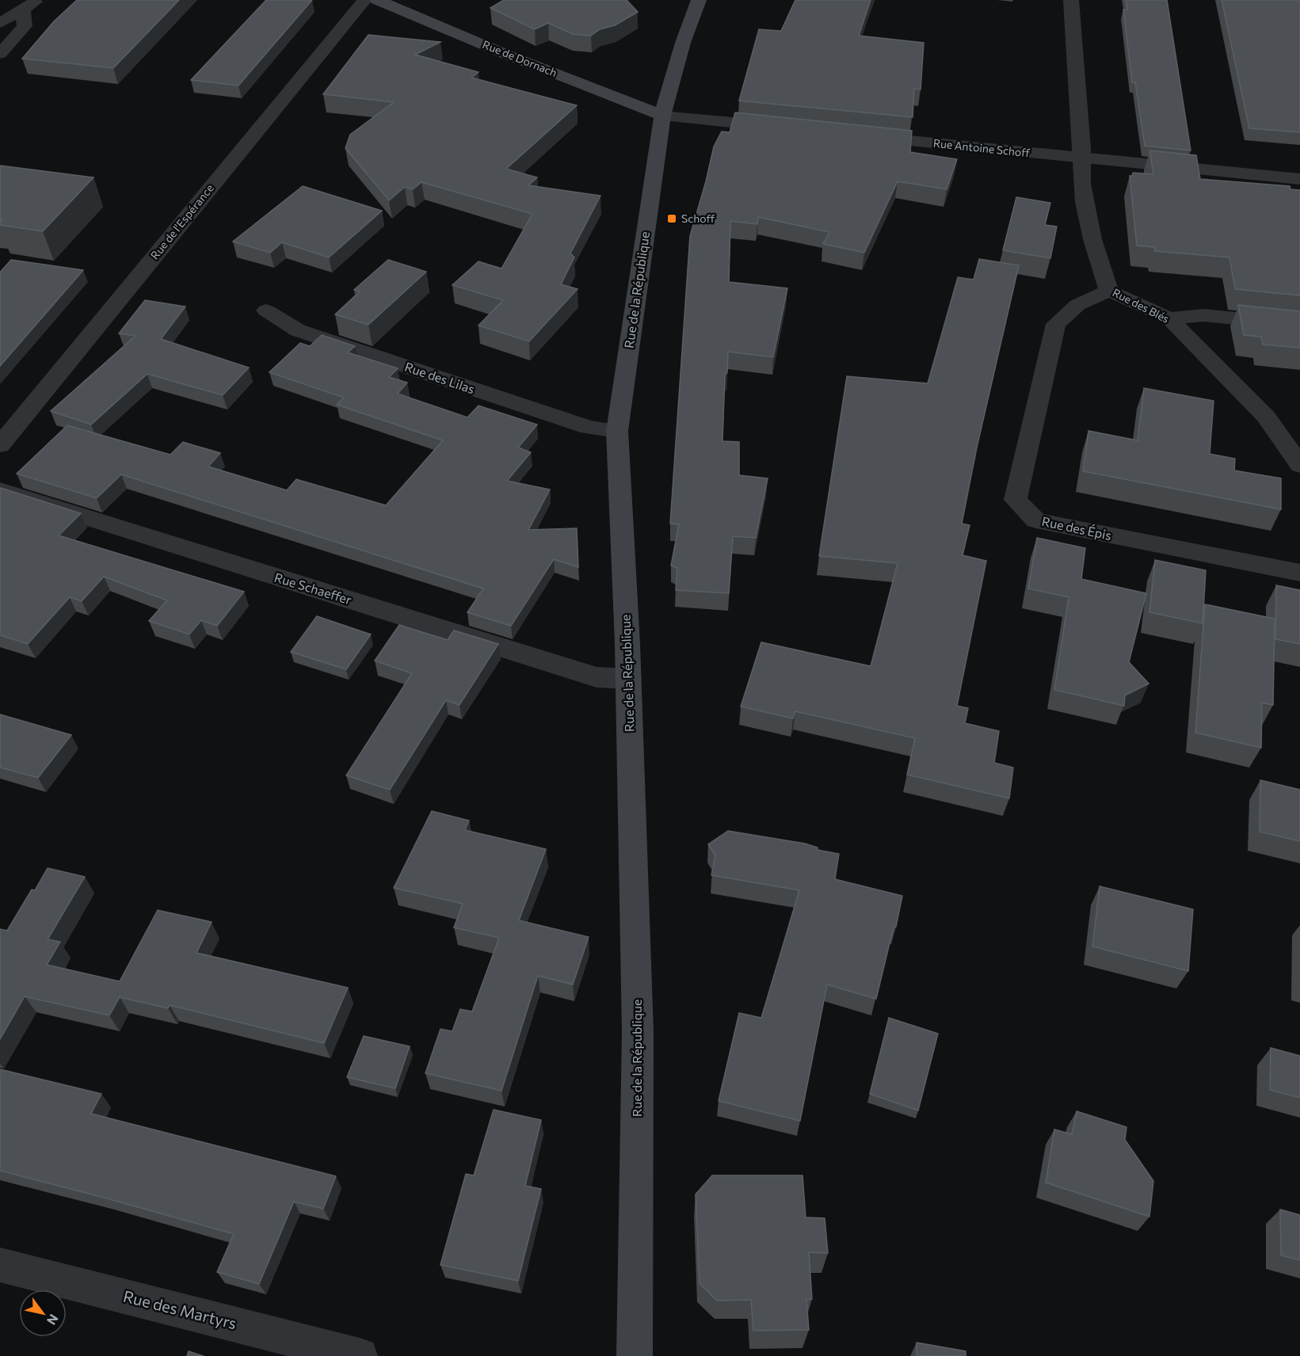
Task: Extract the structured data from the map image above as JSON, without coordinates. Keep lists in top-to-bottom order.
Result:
{
  "streets": {
    "main road": ["Rue de Dornach", "Rue de la République"],
    "street": [
      "Rue Antoine Schoff",
      "Rue de l'Espérance",
      "Rue des Blés",
      "Rue des Lilas",
      "Rue des Épis",
      "Rue Schaeffer",
      "Rue des Martyrs"
    ]
  },
  "crossings": [
    ["Rue de Dornach", "Rue de la République"],
    ["Rue Antoine Schoff", "Rue des Blés"],
    ["Rue de la République", "Rue des Lilas"],
    ["Rue de la République", "Rue Schaeffer"],
    ["Rue des Blés", "Rue des Épis"]
  ],
  "places": {
    "transit": ["Schoff"]
  },
  "north": "bottom right"
}
